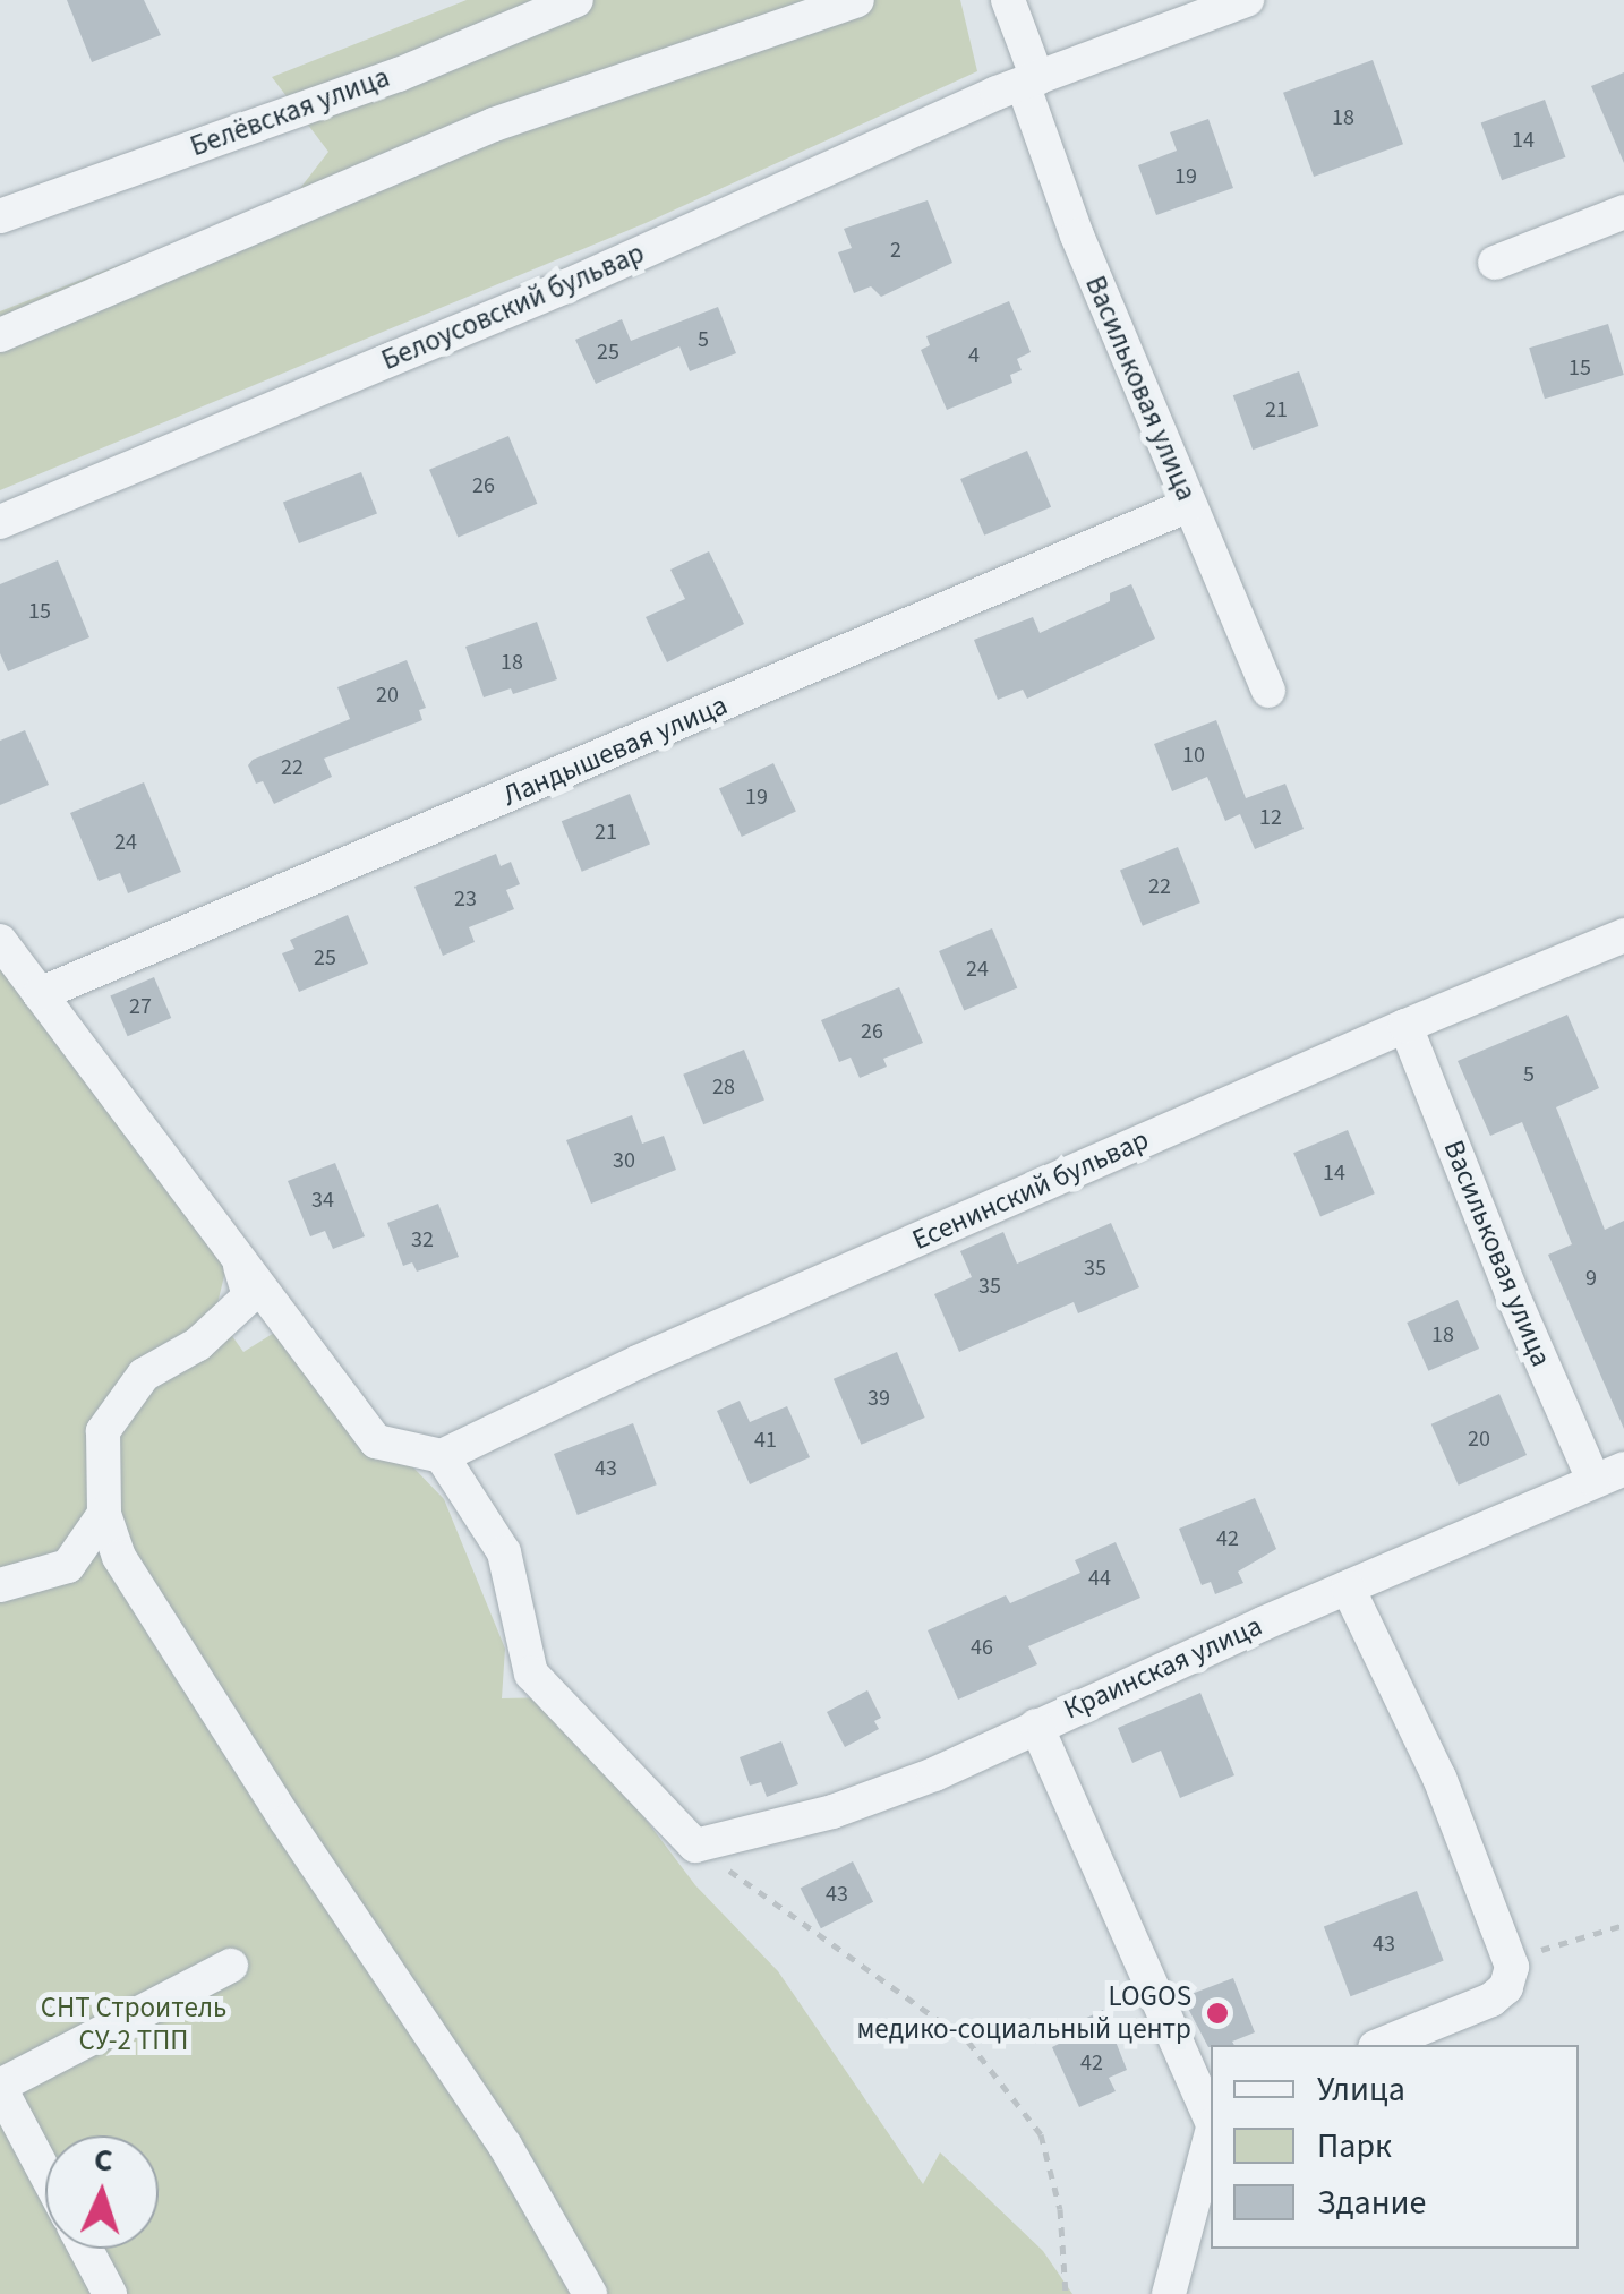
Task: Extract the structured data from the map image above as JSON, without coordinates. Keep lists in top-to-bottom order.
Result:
{
  "streets": {
    "street": [
      "Белёвская улица",
      "Белоусовский бульвар",
      "Васильковая улица",
      "Ландышевая улица",
      "Есенинский бульвар",
      "Краинская улица"
    ]
  },
  "crossings": [
    ["Белоусовский бульвар", "Васильковая улица"],
    ["Васильковая улица", "Ландышевая улица"],
    ["Васильковая улица", "Есенинский бульвар"],
    ["Васильковая улица", "Краинская улица"]
  ],
  "parks": ["СНТ Строитель СУ-2 ТПП"],
  "places": ["LOGOS медико-социальный центр"],
  "house_numbers": [
    "18",
    "14",
    "19",
    "2",
    "5",
    "25",
    "4",
    "15",
    "21",
    "26",
    "15",
    "18",
    "20",
    "10",
    "22",
    "19",
    "12",
    "21",
    "24",
    "22",
    "23",
    "25",
    "24",
    "27",
    "26",
    "5",
    "28",
    "30",
    "14",
    "34",
    "32",
    "35",
    "9",
    "35",
    "18",
    "39",
    "20",
    "41",
    "43",
    "42",
    "44",
    "46",
    "43",
    "43",
    "42"
  ],
  "legend": ["Улица", "Парк", "Здание"],
  "north": "top"
}
